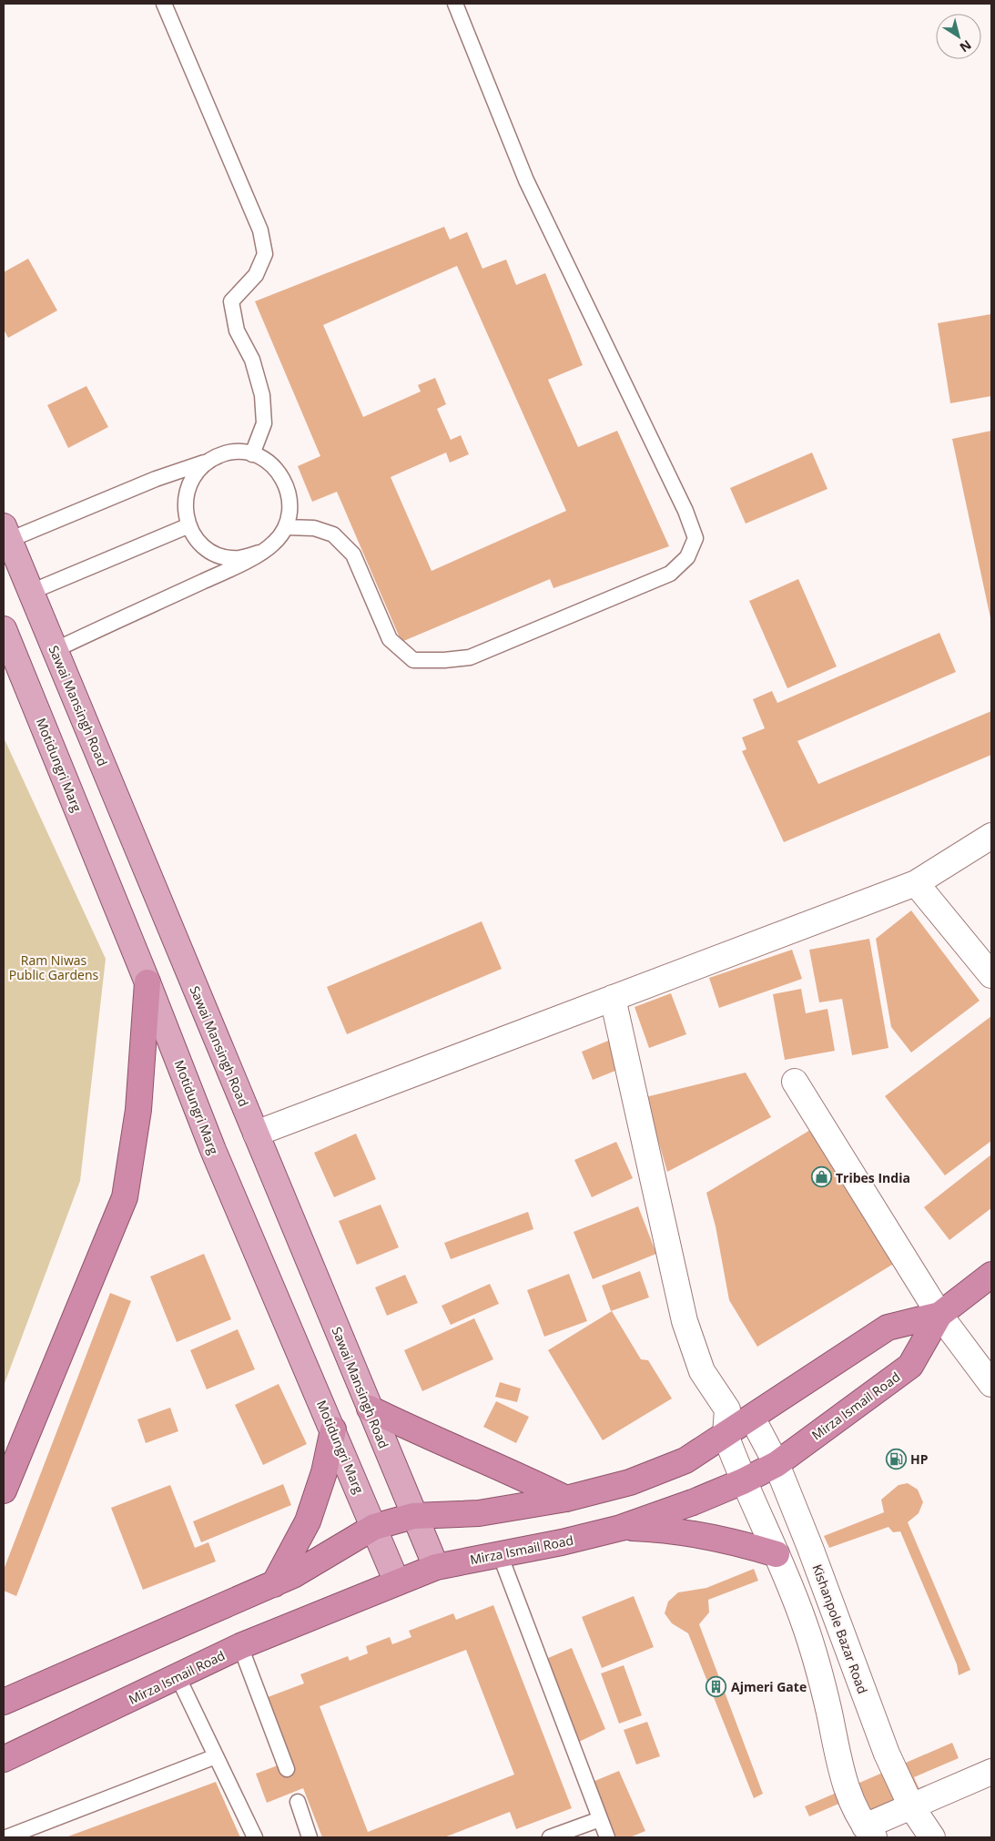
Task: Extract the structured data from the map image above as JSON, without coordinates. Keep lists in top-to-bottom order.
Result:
{
  "streets": {
    "highway": ["Mirza Ismail Road"],
    "main road": ["Sawai Mansingh Road", "Motidungri Marg"],
    "street": ["Kishanpole Bazar Road"]
  },
  "crossings": [
    ["Sawai Mansingh Road", "Mirza Ismail Road"],
    ["Motidungri Marg", "Mirza Ismail Road"],
    ["Mirza Ismail Road", "Kishanpole Bazar Road"]
  ],
  "parks": ["Ram Niwas Public Gardens"],
  "places": {
    "shop": ["Tribes India"],
    "fuel station": ["HP"],
    "building": ["Ajmeri Gate"]
  },
  "north": "bottom right"
}
